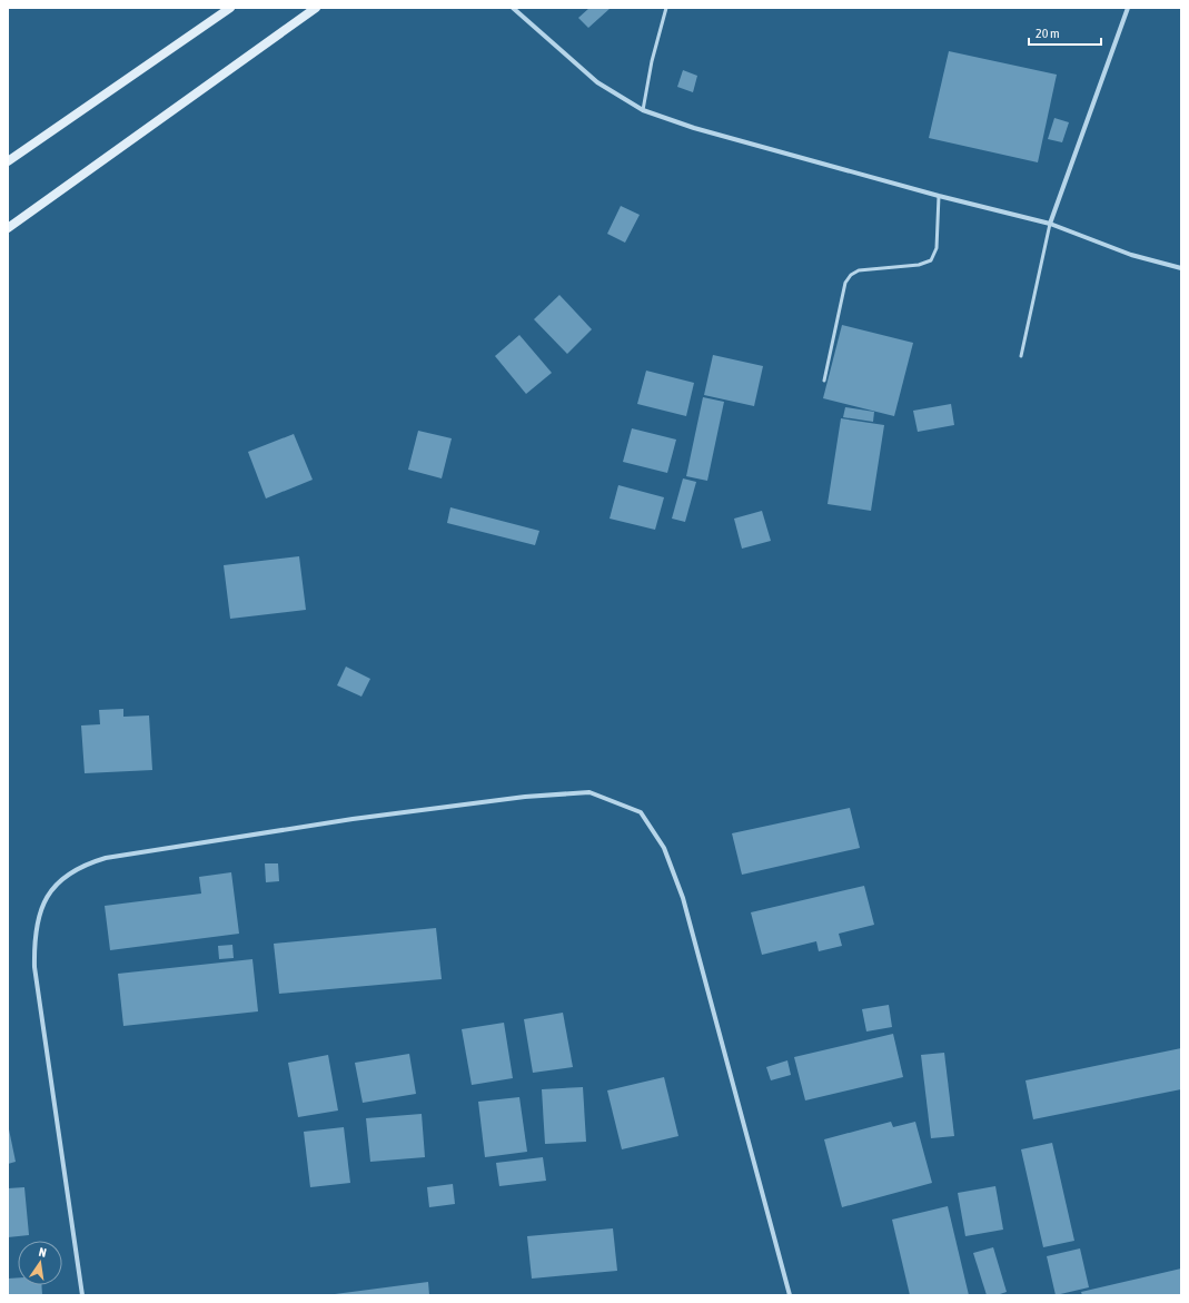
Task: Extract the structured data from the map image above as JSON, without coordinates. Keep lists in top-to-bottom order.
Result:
{
  "scale_bar": "20 m",
  "north": "top"
}
